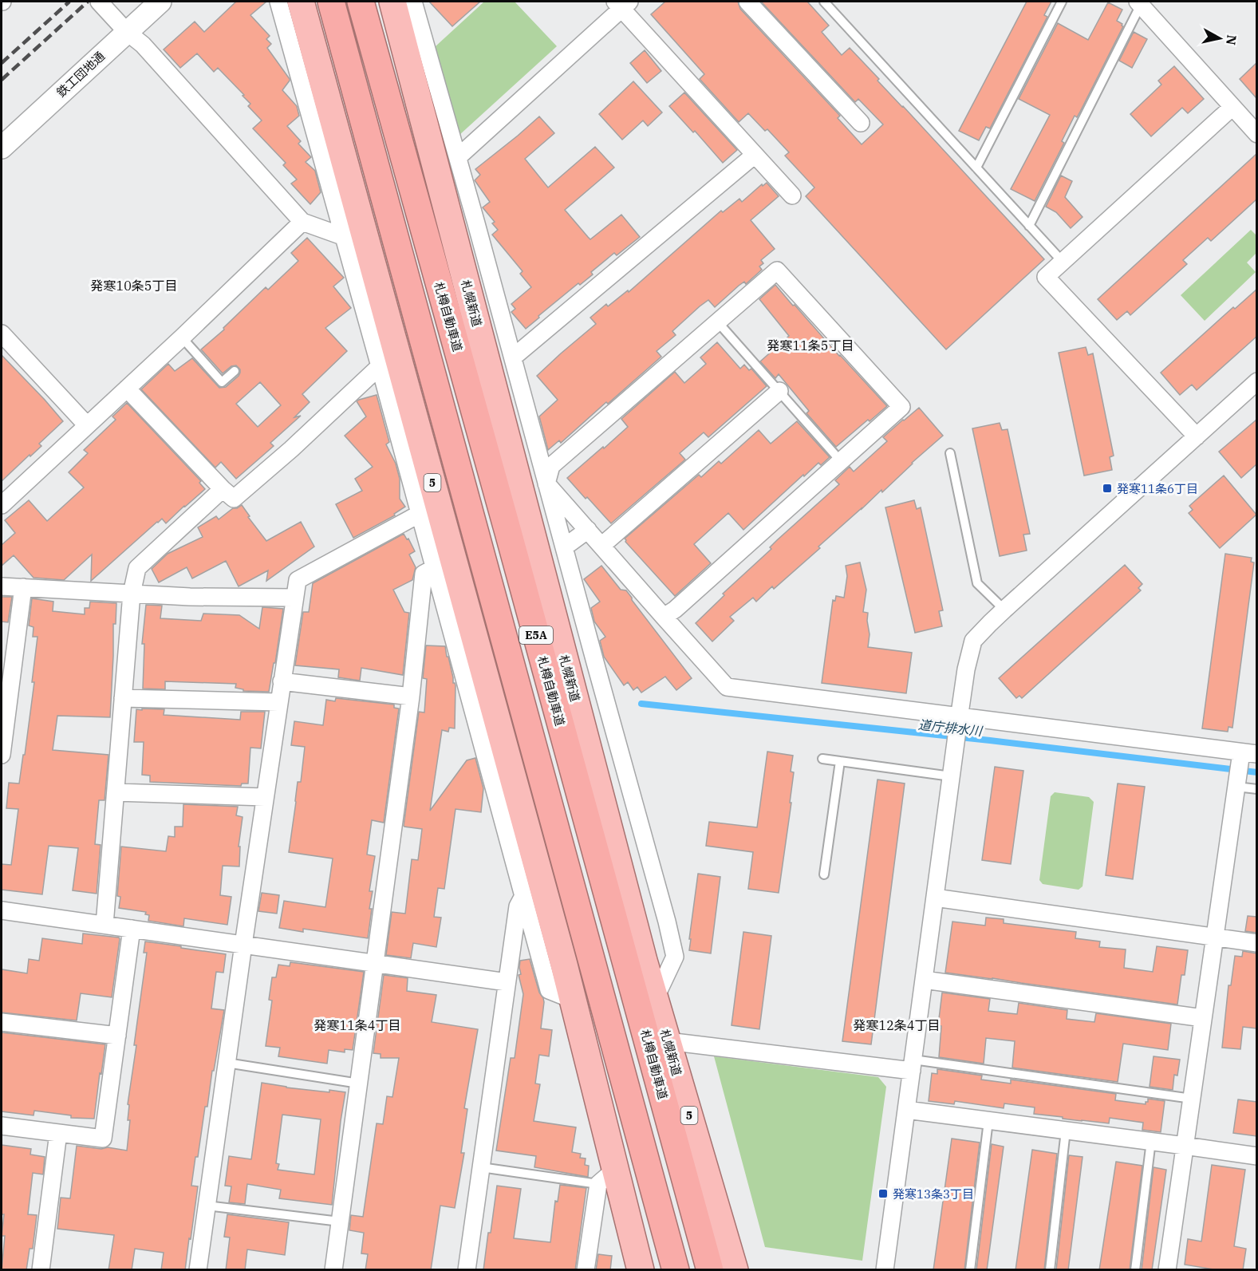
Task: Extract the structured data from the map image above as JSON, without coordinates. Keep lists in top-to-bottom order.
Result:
{
  "streets": {
    "highway": [
      "札幌新道",
      "札樽自動車道",
      "5",
      "E5A"
    ],
    "street": ["鉄工団地通"]
  },
  "districts": [
    "発寒10条5丁目",
    "発寒11条5丁目",
    "発寒11条4丁目",
    "発寒12条4丁目"
  ],
  "water": ["道庁排水川"],
  "places": {
    "transit": ["発寒11条6丁目", "発寒13条3丁目"]
  },
  "north": "right"
}
